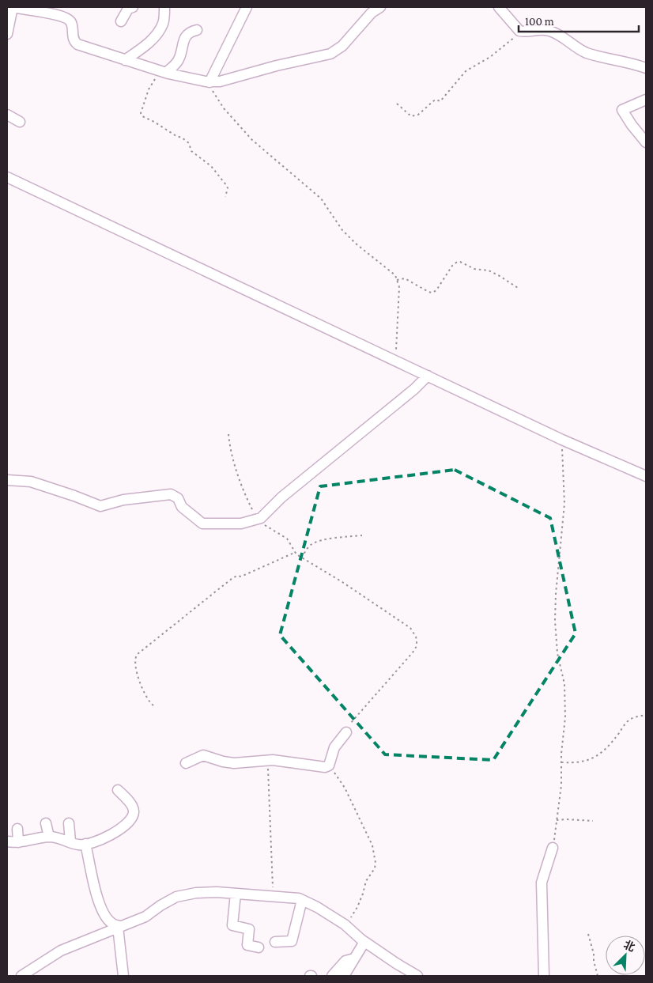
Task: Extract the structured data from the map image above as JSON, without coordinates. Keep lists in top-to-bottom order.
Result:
{
  "scale_bar": "100 m",
  "north": "top right"
}
